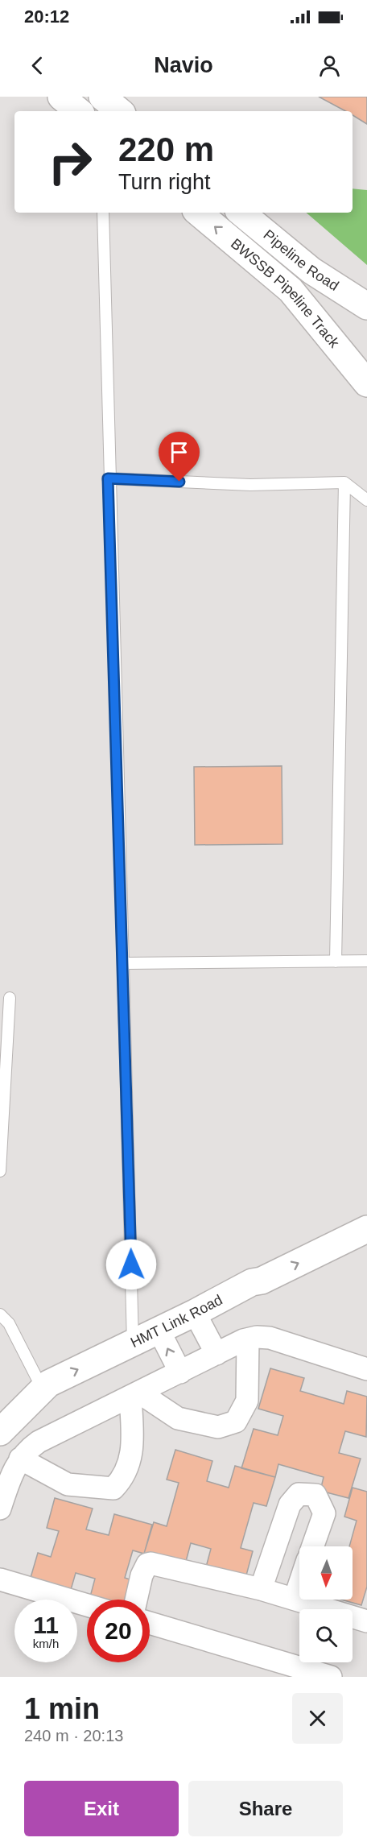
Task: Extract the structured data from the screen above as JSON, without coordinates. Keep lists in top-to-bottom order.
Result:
{
  "streets": {
    "main road": ["Pipeline Road", "BWSSB Pipeline Track", "HMT Link Road"]
  },
  "one_way": ["BWSSB Pipeline Track", "HMT Link Road"],
  "north": "bottom",
  "page": {
    "status": "20:12",
    "header": "Navio",
    "turn": ["220 m", "Turn right"],
    "speed": "11 km/h",
    "limit": "20",
    "heading": ["1 min", "240 m · 20:13"],
    "buttons": ["Exit", "Share"]
  }
}
